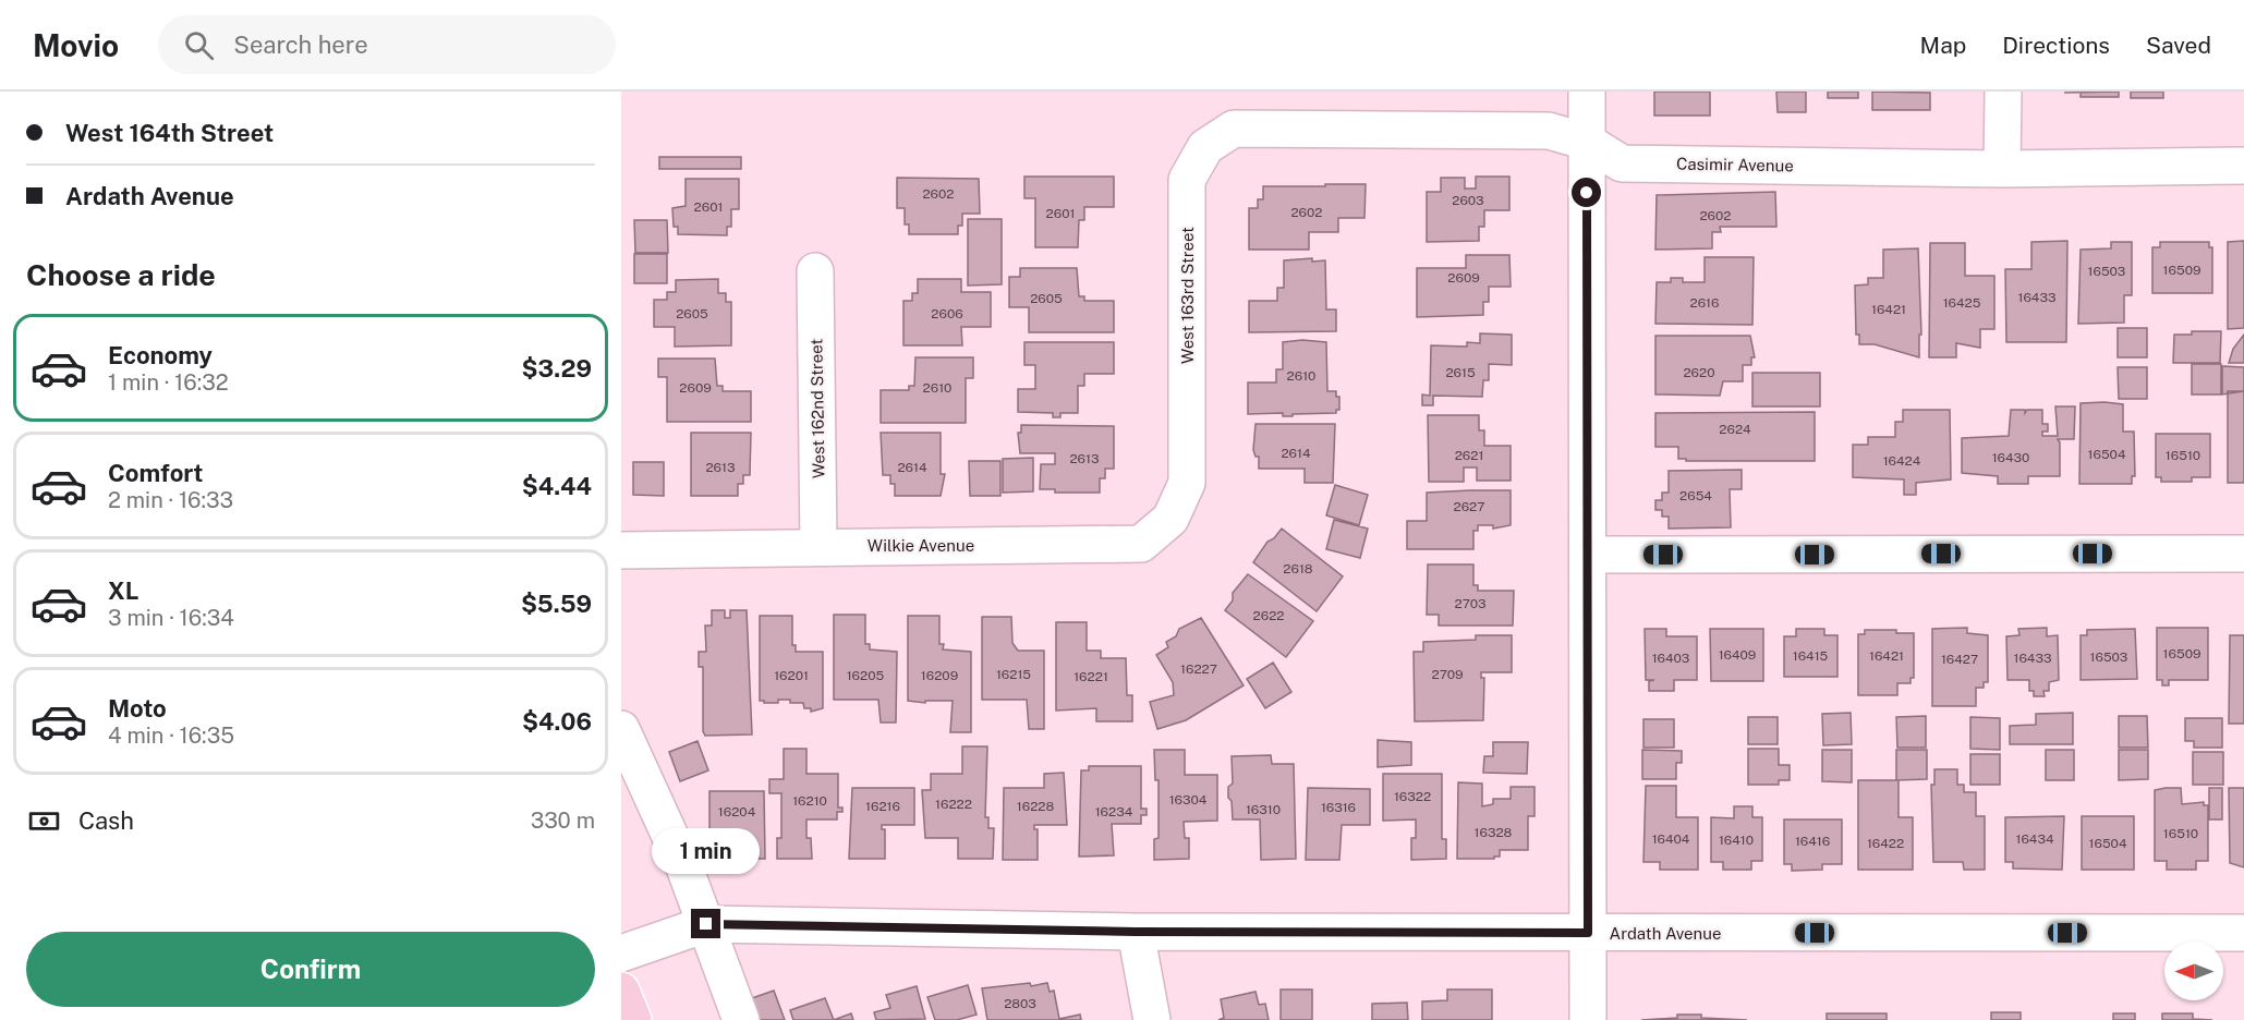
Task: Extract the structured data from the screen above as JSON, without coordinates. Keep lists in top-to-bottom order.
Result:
{
  "streets": {
    "street": [
      "Casimir Avenue",
      "West 163rd Street",
      "West 162nd Street",
      "Wilkie Avenue",
      "Ardath Avenue"
    ]
  },
  "crossings": [
    ["Casimir Avenue", "West 163rd Street"],
    ["West 163rd Street", "Wilkie Avenue"],
    ["West 162nd Street", "Wilkie Avenue"]
  ],
  "house_numbers": [
    "2602",
    "2603",
    "2601",
    "2602",
    "2601",
    "2602",
    "16509",
    "16503",
    "2609",
    "16433",
    "2605",
    "2616",
    "16425",
    "16421",
    "2605",
    "2606",
    "2615",
    "2620",
    "2610",
    "2609",
    "2610",
    "2624",
    "2614",
    "16504",
    "2621",
    "16510",
    "16430",
    "2613",
    "16424",
    "2613",
    "2614",
    "2654",
    "2627",
    "2618",
    "2703",
    "2622",
    "16509",
    "16409",
    "16415",
    "16421",
    "16503",
    "16403",
    "16433",
    "16427",
    "16227",
    "16215",
    "2709",
    "16201",
    "16205",
    "16209",
    "16221",
    "16322",
    "16304",
    "16210",
    "16222",
    "16216",
    "16228",
    "16316",
    "16310",
    "16204",
    "16234",
    "16328",
    "16510",
    "16404",
    "16434",
    "16410",
    "16416",
    "16422",
    "16504",
    "2803"
  ],
  "north": "left",
  "page": {
    "header": "Movio",
    "search": "Search here",
    "nav": ["Map", "Directions", "Saved"],
    "banner": ["West 164th Street", "Ardath Avenue"],
    "heading": "Choose a ride",
    "list": [
      {
        "name": "Economy",
        "note": "1 min · 16:32",
        "value": "$3.29"
      },
      {
        "name": "Comfort",
        "note": "2 min · 16:33",
        "value": "$4.44"
      },
      {
        "name": "XL",
        "note": "3 min · 16:34",
        "value": "$5.59"
      },
      {
        "name": "Moto",
        "note": "4 min · 16:35",
        "value": "$4.06"
      }
    ],
    "pay": ["Cash", "330 m"],
    "bubble": "1 min",
    "buttons": "Confirm"
  }
}
